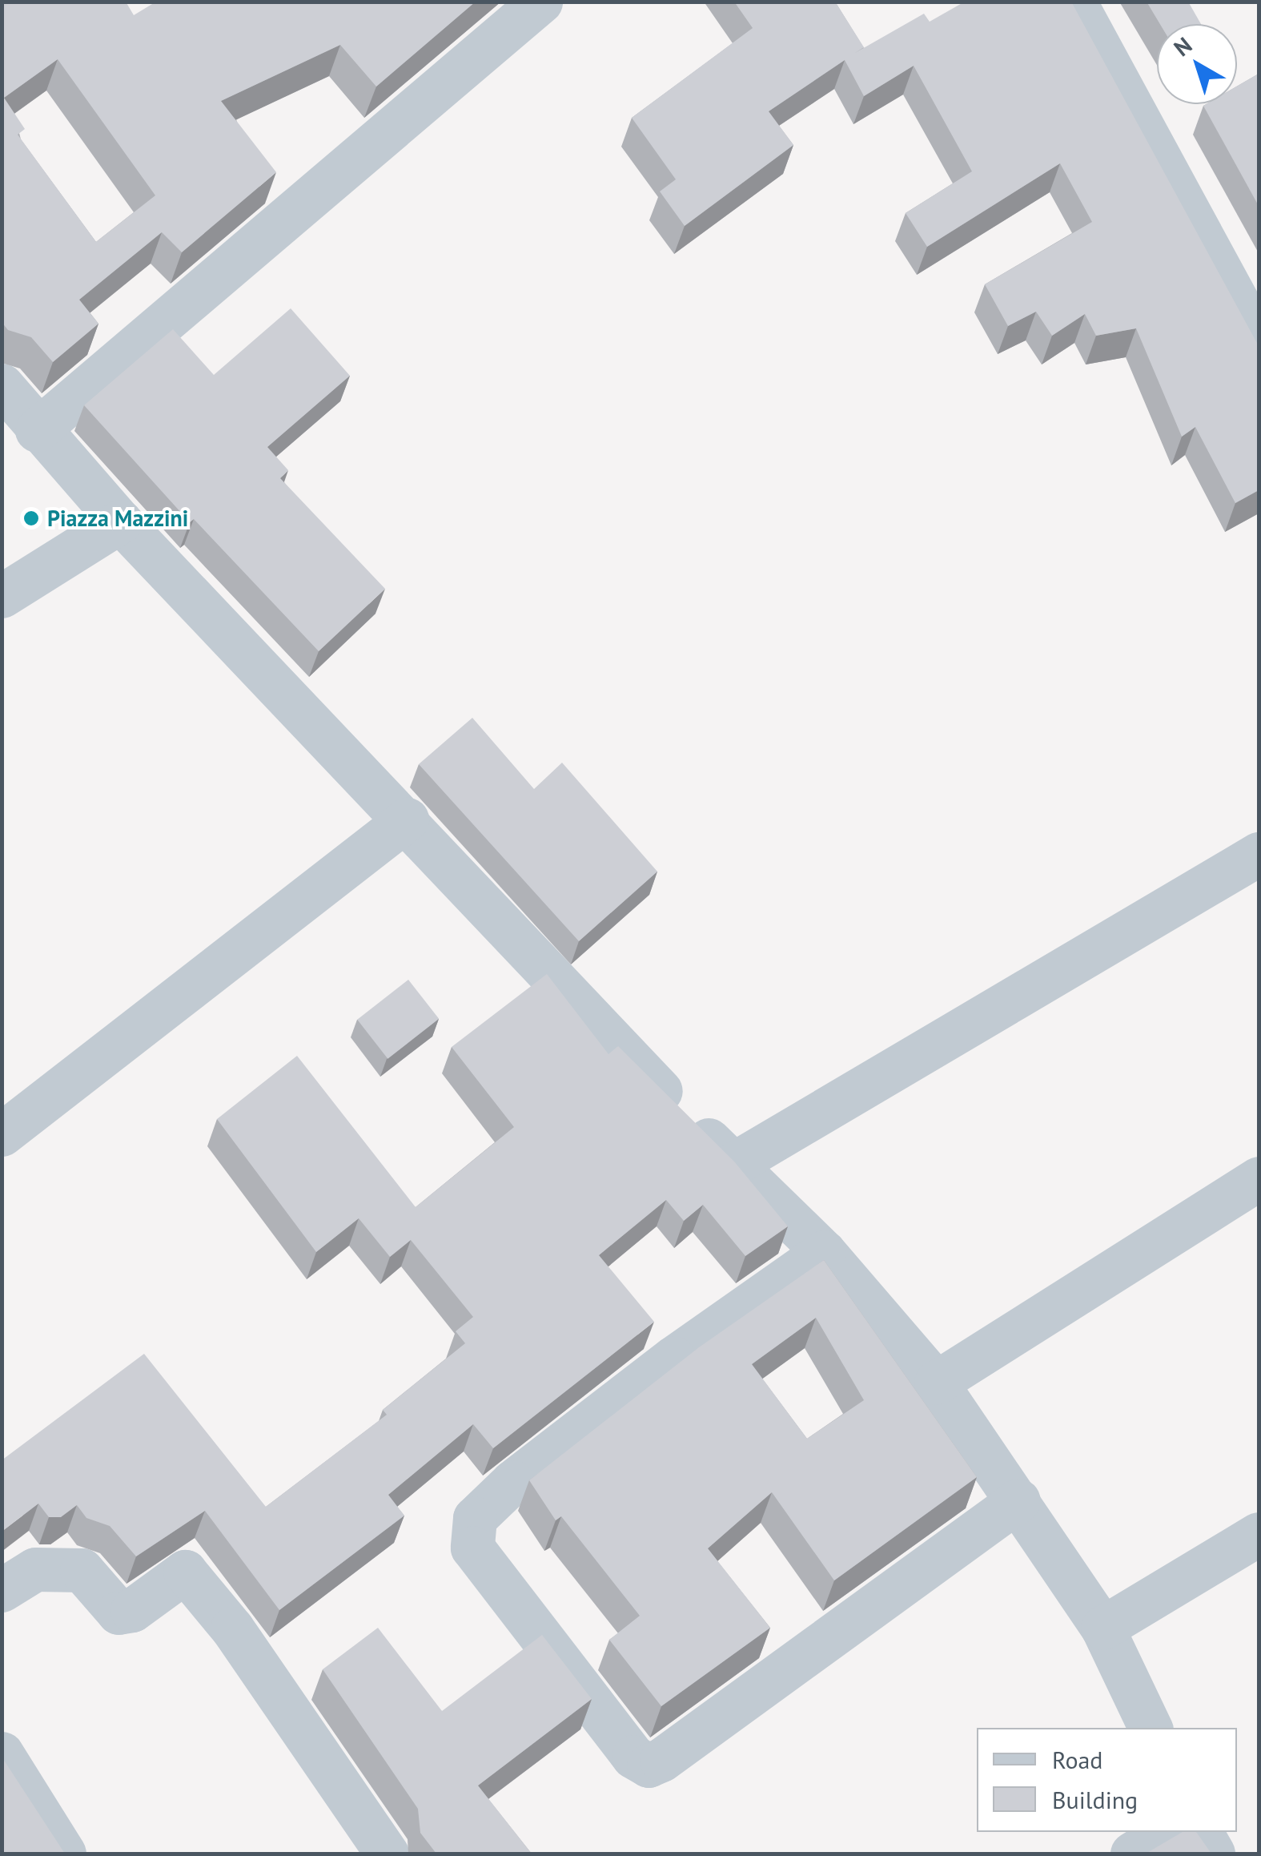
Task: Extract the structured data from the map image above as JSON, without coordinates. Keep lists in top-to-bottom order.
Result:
{
  "places": ["Piazza Mazzini"],
  "legend": ["Road", "Building"],
  "north": "top left"
}
